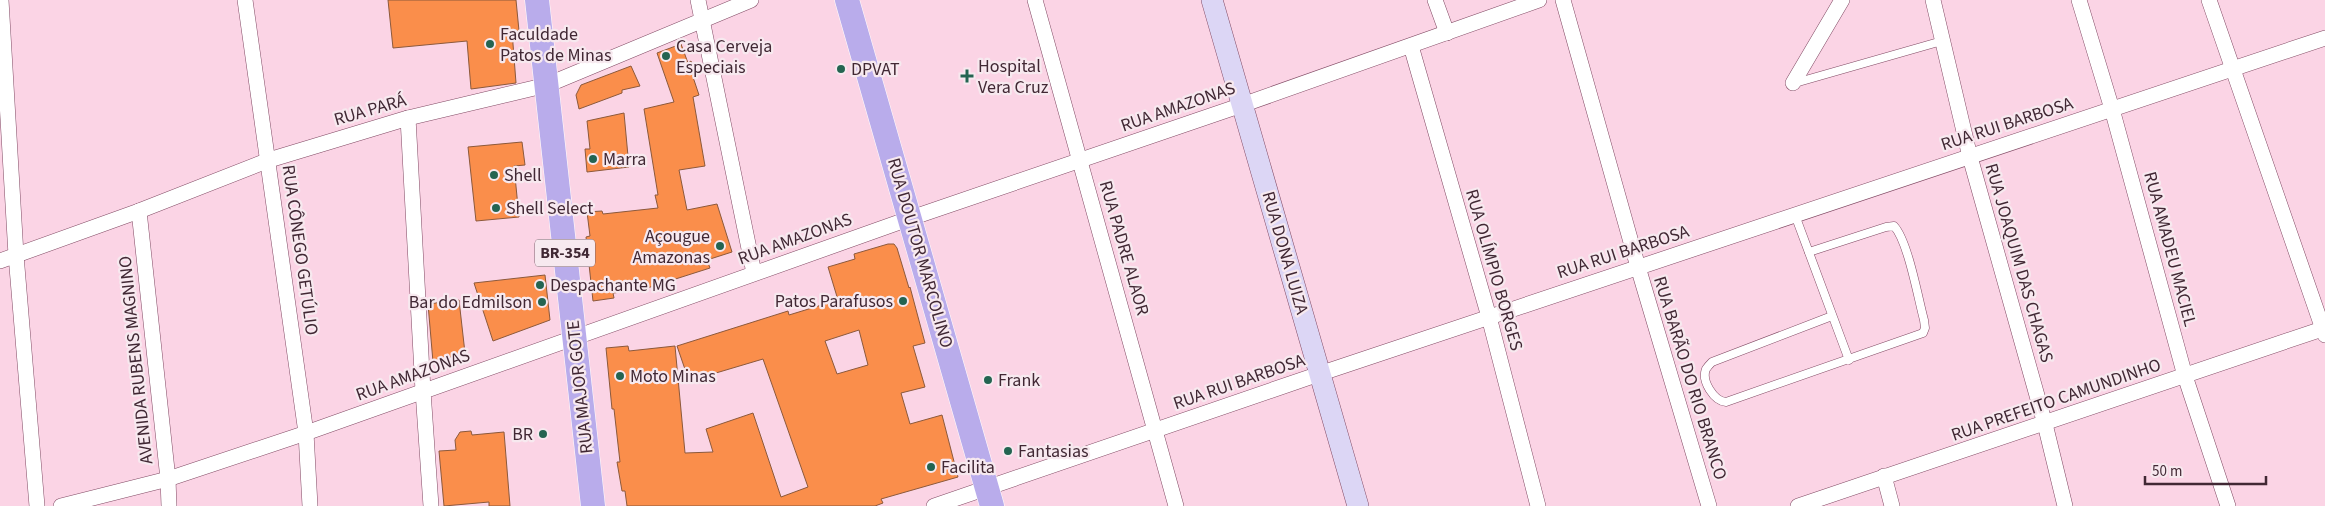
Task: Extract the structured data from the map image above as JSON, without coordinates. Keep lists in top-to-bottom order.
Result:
{
  "streets": {
    "main road": ["BR-354", "RUA DOUTOR MARCOLINO", "RUA MAJOR GOTE"],
    "street": [
      "RUA AMAZONAS",
      "RUA PARÁ",
      "RUA RUI BARBOSA",
      "RUA PADRE ALAOR",
      "RUA AMADEU MACIEL",
      "RUA CÔNEGO GETÚLIO",
      "RUA DONA LUIZA",
      "RUA JOAQUIM DAS CHAGAS",
      "RUA OLÍMPIO BORGES",
      "AVENIDA RUBENS MAGNINO",
      "RUA BARÃO DO RIO BRANCO",
      "RUA PREFEITO CAMUNDINHO"
    ]
  },
  "crossings": [
    ["RUA AMAZONAS", "RUA PADRE ALAOR"],
    ["RUA AMAZONAS", "RUA CÔNEGO GETÚLIO"],
    ["RUA AMAZONAS", "RUA DOUTOR MARCOLINO"],
    ["RUA AMAZONAS", "RUA DONA LUIZA"],
    ["RUA AMAZONAS", "RUA OLÍMPIO BORGES"],
    ["RUA AMAZONAS", "AVENIDA RUBENS MAGNINO"],
    ["RUA AMAZONAS", "RUA MAJOR GOTE"],
    ["RUA PARÁ", "RUA CÔNEGO GETÚLIO"],
    ["RUA PARÁ", "AVENIDA RUBENS MAGNINO"],
    ["RUA PARÁ", "RUA MAJOR GOTE"],
    ["RUA RUI BARBOSA", "RUA PADRE ALAOR"],
    ["RUA RUI BARBOSA", "RUA AMADEU MACIEL"],
    ["RUA RUI BARBOSA", "RUA DOUTOR MARCOLINO"],
    ["RUA RUI BARBOSA", "RUA DONA LUIZA"],
    ["RUA RUI BARBOSA", "RUA JOAQUIM DAS CHAGAS"],
    ["RUA RUI BARBOSA", "RUA OLÍMPIO BORGES"],
    ["RUA RUI BARBOSA", "RUA BARÃO DO RIO BRANCO"],
    ["RUA AMADEU MACIEL", "RUA PREFEITO CAMUNDINHO"],
    ["RUA JOAQUIM DAS CHAGAS", "RUA PREFEITO CAMUNDINHO"]
  ],
  "places": {
    "other": [
      "Faculdade Patos de Minas",
      "Casa Cerveja Especiais",
      "DPVAT",
      "Marra",
      "Shell",
      "Shell Select",
      "Açougue Amazonas",
      "Despachante MG",
      "Patos Parafusos",
      "Bar do Edmilson",
      "Moto Minas",
      "Frank",
      "BR",
      "Fantasias",
      "Facilita"
    ],
    "health": ["Hospital Vera Cruz"]
  },
  "scale_bar": "50 m"
}
